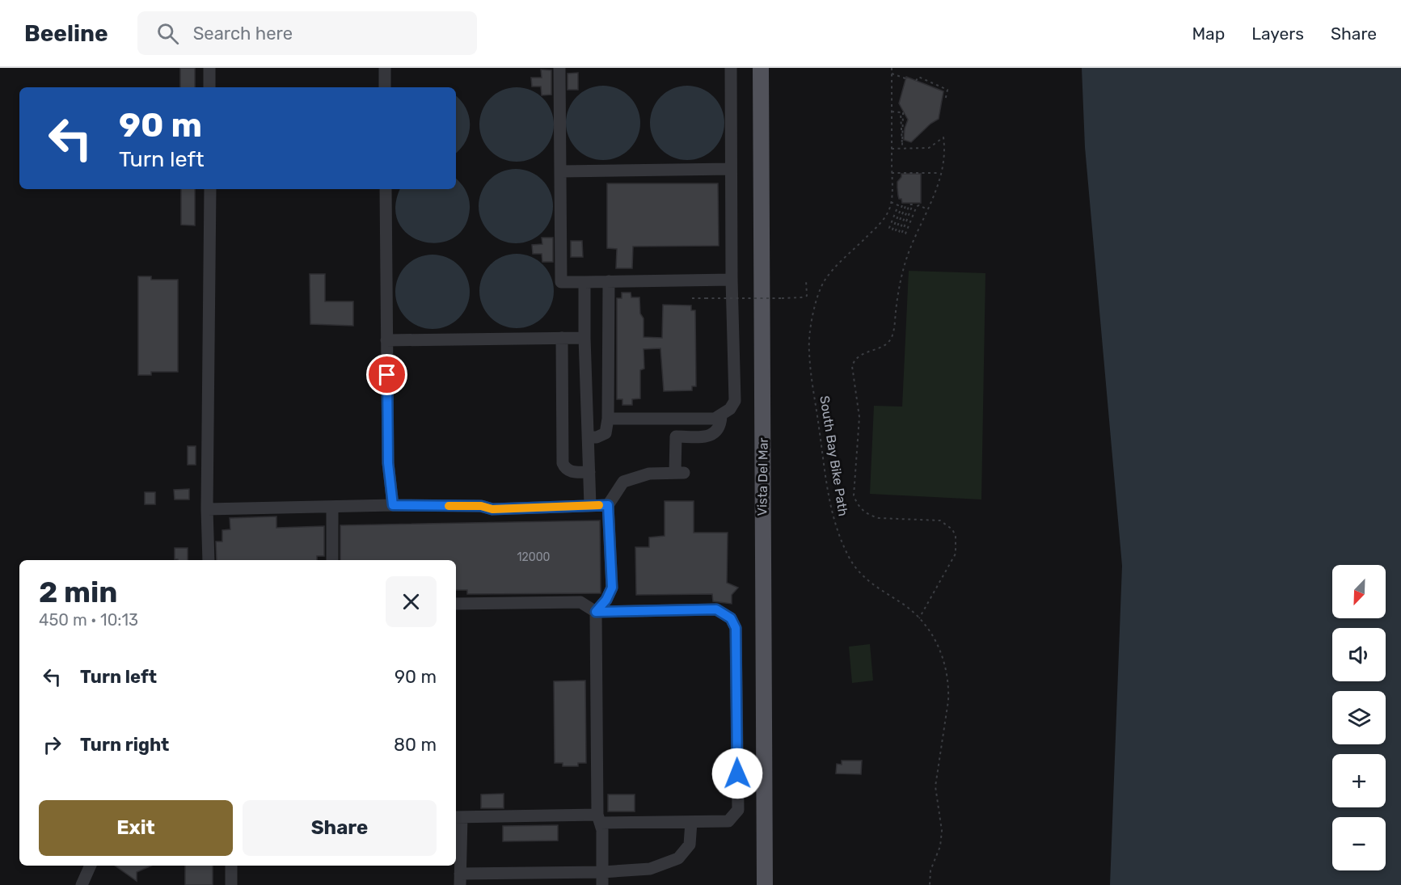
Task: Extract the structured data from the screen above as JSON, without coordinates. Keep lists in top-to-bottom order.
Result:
{
  "streets": {
    "main road": ["Vista Del Mar"],
    "path": ["South Bay Bike Path"]
  },
  "house_numbers": ["12000"],
  "north": "bottom left",
  "page": {
    "header": "Beeline",
    "search": "Search here",
    "nav": ["Map", "Layers", "Share"],
    "turn": ["90 m", "Turn left"],
    "heading": ["2 min", "450 m · 10:13"],
    "map_buttons": ["+", "−"],
    "list": [
      {
        "name": "Turn left",
        "value": "90 m"
      },
      {
        "name": "Turn right",
        "value": "80 m"
      }
    ],
    "buttons": ["Exit", "Share"]
  }
}
